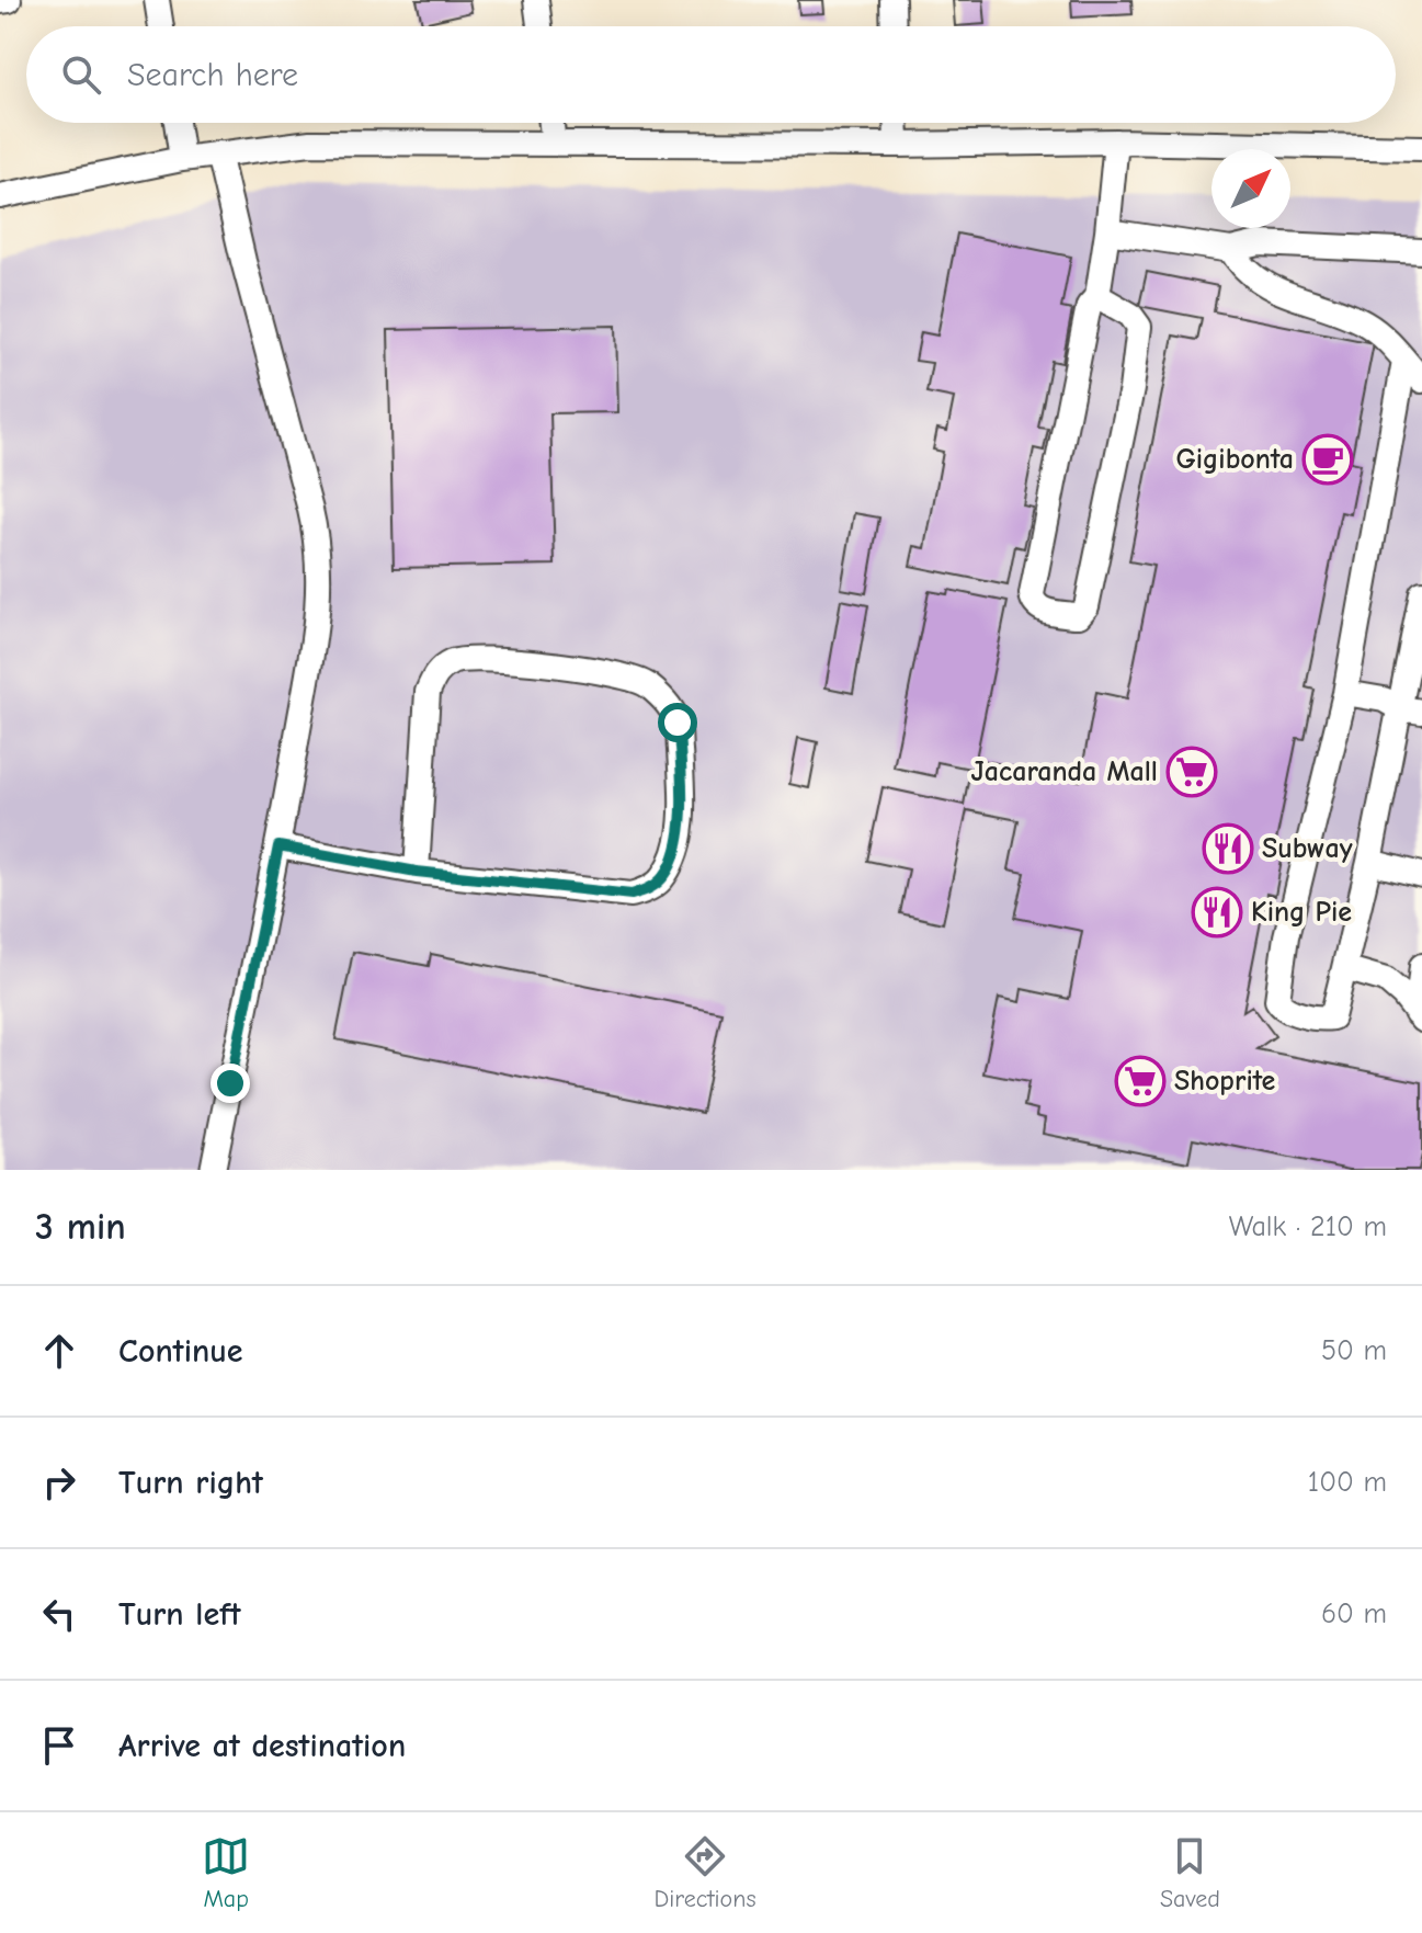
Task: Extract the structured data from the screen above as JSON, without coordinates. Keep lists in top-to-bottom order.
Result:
{
  "places": {
    "cafe": ["Gigibonta"],
    "supermarket": ["Jacaranda Mall", "Shoprite"],
    "restaurant": ["Subway", "King Pie"]
  },
  "north": "top right",
  "page": {
    "search": "Search here",
    "heading": ["3 min", "Walk · 210 m"],
    "list": [
      ["Continue", "50 m"],
      ["Turn right", "100 m"],
      ["Turn left", "60 m"],
      "Arrive at destination"
    ],
    "nav": ["Map", "Directions", "Saved"]
  }
}
